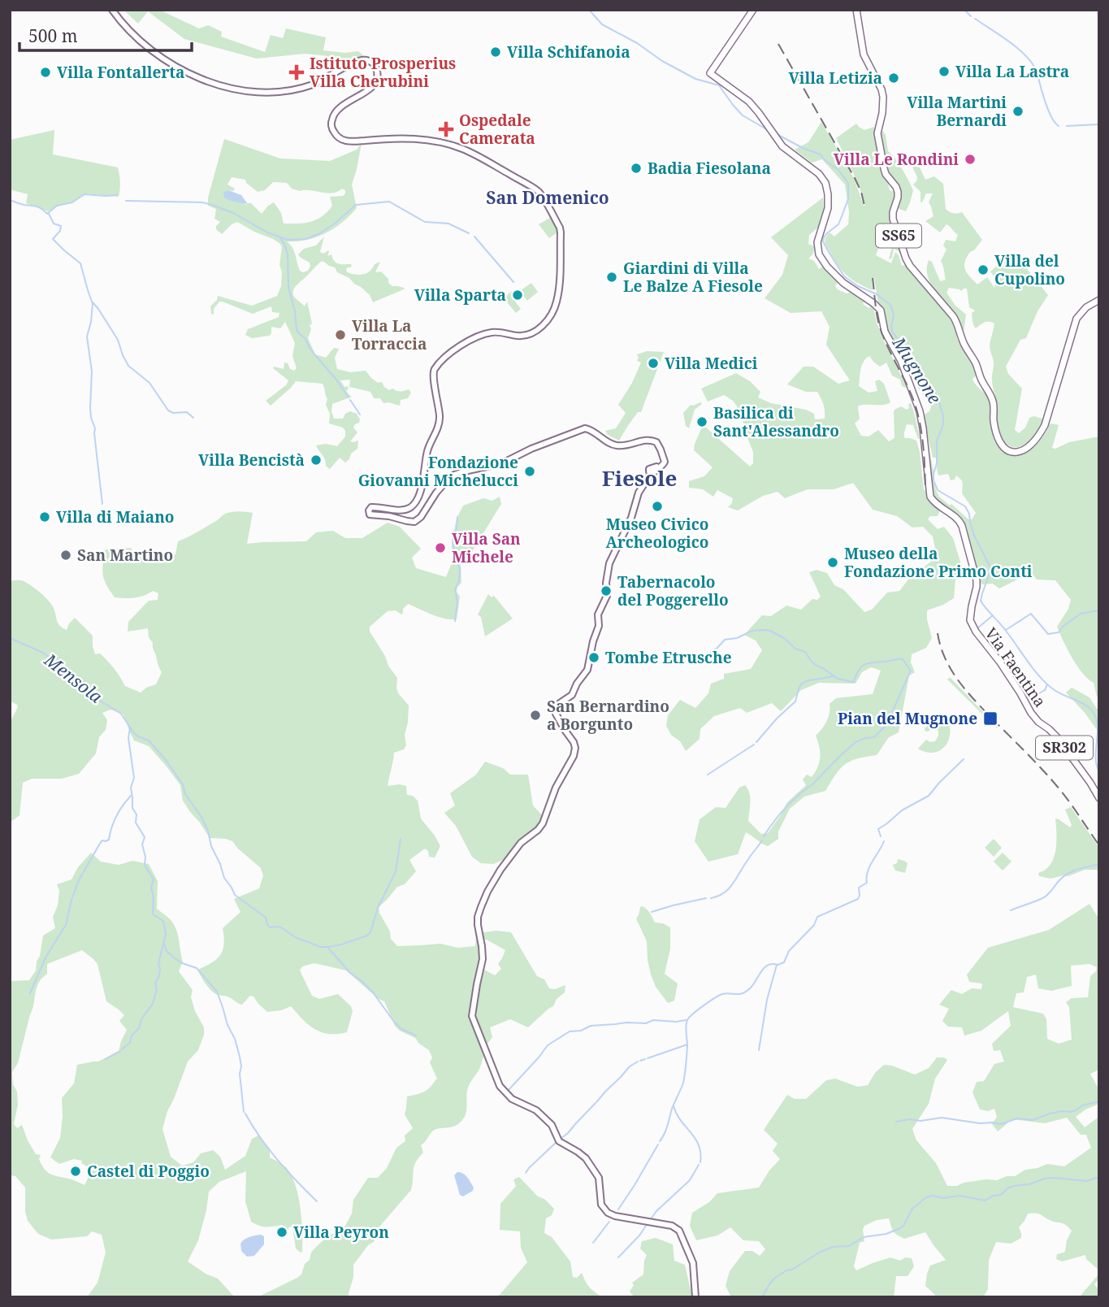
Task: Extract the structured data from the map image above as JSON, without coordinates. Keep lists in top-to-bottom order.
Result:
{
  "streets": {
    "main road": ["SS65", "Via Faentina", "SR302"]
  },
  "districts": ["San Domenico", "Fiesole"],
  "water": ["Mugnone", "Mensola"],
  "places": {
    "other": [
      "Villa Schifanoia",
      "Villa La Lastra",
      "Villa Fontallerta",
      "Villa Letizia",
      "Villa Martini Bernardi",
      "Villa Le Rondini",
      "Badia Fiesolana",
      "Villa del Cupolino",
      "Giardini di Villa Le Balze A Fiesole",
      "Villa Sparta",
      "Villa La Torraccia",
      "Villa Medici",
      "Basilica di Sant'Alessandro",
      "Villa Bencistà",
      "Fondazione Giovanni Michelucci",
      "Museo Civico Archeologico",
      "Villa di Maiano",
      "Villa San Michele",
      "San Martino",
      "Museo della Fondazione Primo Conti",
      "Tabernacolo del Poggerello",
      "Tombe Etrusche",
      "San Bernardino a Borgunto",
      "Castel di Poggio",
      "Villa Peyron"
    ],
    "health": ["Istituto Prosperius Villa Cherubini", "Ospedale Camerata"],
    "transit": ["Pian del Mugnone"]
  },
  "scale_bar": "500 m"
}
